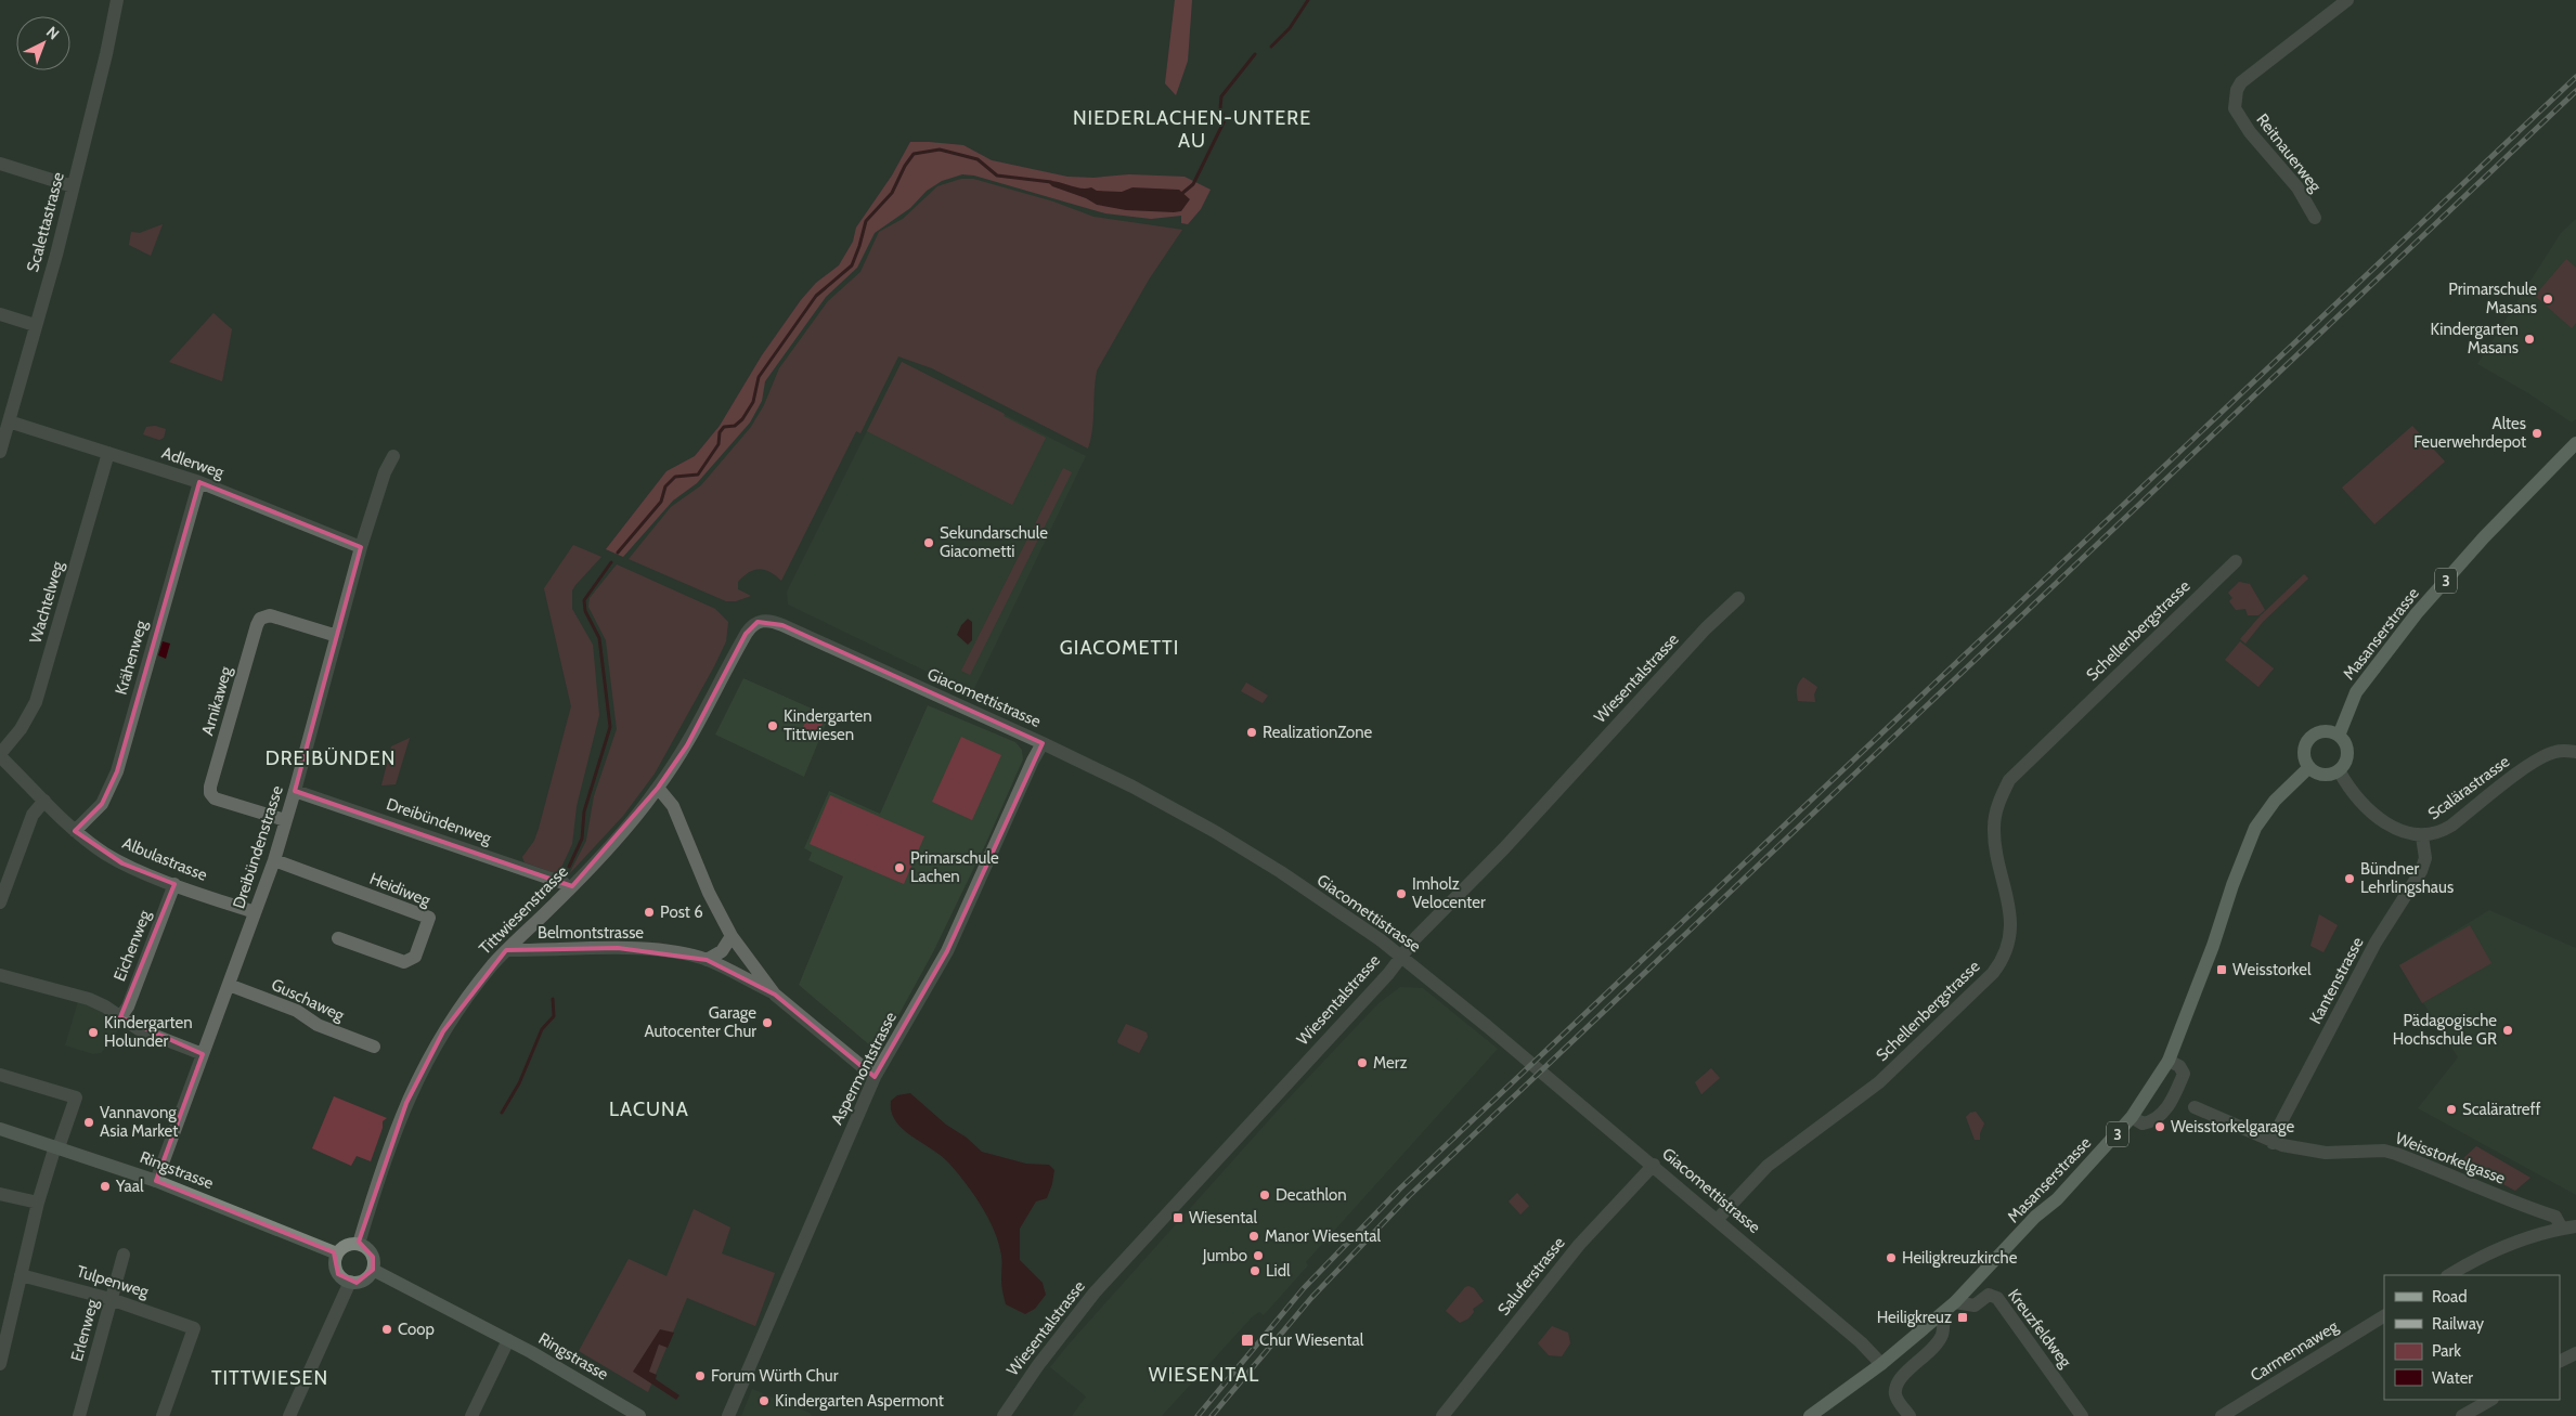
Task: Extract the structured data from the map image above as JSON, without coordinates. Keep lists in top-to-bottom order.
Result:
{
  "streets": {
    "main road": ["3", "Masanserstrasse", "Ringstrasse"],
    "street": [
      "Reitnauerweg",
      "Scalettastrasse",
      "Adlerweg",
      "Wachtelweg",
      "Schellenbergstrasse",
      "Krähenweg",
      "Wiesentalstrasse",
      "Giacomettistrasse",
      "Arnikaweg",
      "Scalärastrasse",
      "Dreibündenweg",
      "Dreibündenstrasse",
      "Albulastrasse",
      "Heidiweg",
      "Tittwiesenstrasse",
      "Belmontstrasse",
      "Eichenweg",
      "Kantenstrasse",
      "Guschaweg",
      "Aspermontstrasse",
      "Weisstorkelgasse",
      "Saluferstrasse",
      "Tulpenweg",
      "Kreuzfeldweg",
      "Erlenweg",
      "Carmennaweg"
    ]
  },
  "crossings": [
    ["Scalettastrasse", "Adlerweg"],
    ["Adlerweg", "Wachtelweg"],
    ["Adlerweg", "Krähenweg"],
    ["Adlerweg", "Dreibündenstrasse"],
    ["Wachtelweg", "Albulastrasse"],
    ["Schellenbergstrasse", "Giacomettistrasse"],
    ["Masanserstrasse", "Giacomettistrasse"],
    ["Masanserstrasse", "Scalärastrasse"],
    ["Masanserstrasse", "Kreuzfeldweg"],
    ["Krähenweg", "Albulastrasse"],
    ["Wiesentalstrasse", "Giacomettistrasse"],
    ["Giacomettistrasse", "Tittwiesenstrasse"],
    ["Giacomettistrasse", "Aspermontstrasse"],
    ["Giacomettistrasse", "Saluferstrasse"],
    ["Arnikaweg", "Dreibündenstrasse"],
    ["Scalärastrasse", "Kantenstrasse"],
    ["Dreibündenweg", "Dreibündenstrasse"],
    ["Dreibündenweg", "Tittwiesenstrasse"],
    ["Dreibündenstrasse", "Albulastrasse"],
    ["Dreibündenstrasse", "Heidiweg"],
    ["Dreibündenstrasse", "Guschaweg"],
    ["Dreibündenstrasse", "Ringstrasse"],
    ["Albulastrasse", "Eichenweg"],
    ["Tittwiesenstrasse", "Belmontstrasse"],
    ["Tittwiesenstrasse", "Ringstrasse"],
    ["Belmontstrasse", "Aspermontstrasse"],
    ["Kantenstrasse", "Weisstorkelgasse"],
    ["Tulpenweg", "Erlenweg"]
  ],
  "districts": [
    "NIEDERLACHEN-UNTERE AU",
    "GIACOMETTI",
    "DREIBÜNDEN",
    "LACUNA",
    "WIESENTAL",
    "TITTWIESEN"
  ],
  "places": {
    "other": [
      "Primarschule Masans",
      "Kindergarten Masans",
      "Altes Feuerwehrdepot",
      "Sekundarschule Giacometti",
      "Kindergarten Tittwiesen",
      "RealizationZone",
      "Primarschule Lachen",
      "Bündner Lehrlingshaus",
      "Imholz Velocenter",
      "Post 6",
      "Garage Autocenter Chur",
      "Pädagogische Hochschule GR",
      "Kindergarten Holunder",
      "Merz",
      "Scaläratreff",
      "Vannavong Asia Market",
      "Weisstorkelgarage",
      "Yaal",
      "Decathlon",
      "Manor Wiesental",
      "Jumbo",
      "Heiligkreuzkirche",
      "Lidl",
      "Coop",
      "Forum Würth Chur",
      "Kindergarten Aspermont"
    ],
    "transit": [
      "Weisstorkel",
      "Wiesental",
      "Heiligkreuz",
      "Chur Wiesental"
    ]
  },
  "legend": [
    "Road",
    "Railway",
    "Park",
    "Water"
  ],
  "north": "top right"
}
